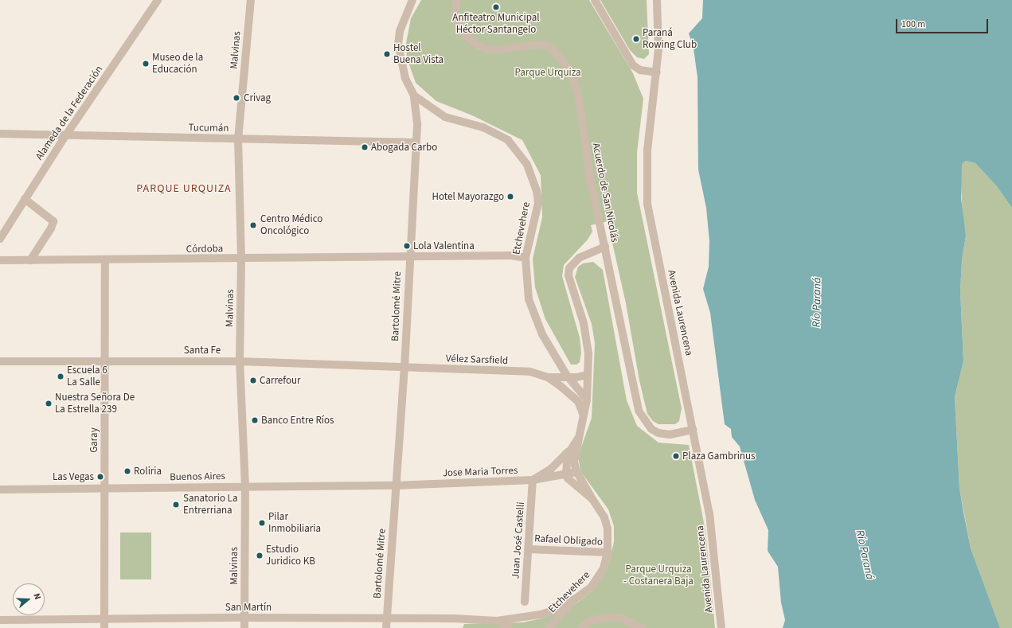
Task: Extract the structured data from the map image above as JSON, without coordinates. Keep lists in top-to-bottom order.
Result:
{
  "streets": {
    "street": [
      "Malvinas",
      "Alameda de la Federación",
      "Tucumán",
      "Acuerdo de San Nicolás",
      "Etchevehere",
      "Córdoba",
      "Bartolomé Mitre",
      "Avenida Laurencena",
      "Santa Fe",
      "Vélez Sarsfield",
      "Garay",
      "Jose Maria Torres",
      "Buenos Aires",
      "Juan José Castelli",
      "Rafael Obligado",
      "San Martín"
    ]
  },
  "crossings": [
    ["Malvinas", "Tucumán"],
    ["Malvinas", "Córdoba"],
    ["Malvinas", "Santa Fe"],
    ["Malvinas", "Buenos Aires"],
    ["Malvinas", "San Martín"],
    ["Alameda de la Federación", "Tucumán"],
    ["Tucumán", "Bartolomé Mitre"],
    ["Acuerdo de San Nicolás", "Avenida Laurencena"],
    ["Etchevehere", "Córdoba"],
    ["Etchevehere", "Bartolomé Mitre"],
    ["Etchevehere", "Vélez Sarsfield"],
    ["Etchevehere", "Jose Maria Torres"],
    ["Etchevehere", "Rafael Obligado"],
    ["Etchevehere", "San Martín"],
    ["Córdoba", "Bartolomé Mitre"],
    ["Córdoba", "Garay"],
    ["Bartolomé Mitre", "Santa Fe"],
    ["Bartolomé Mitre", "Vélez Sarsfield"],
    ["Bartolomé Mitre", "Jose Maria Torres"],
    ["Bartolomé Mitre", "Buenos Aires"],
    ["Bartolomé Mitre", "San Martín"],
    ["Santa Fe", "Vélez Sarsfield"],
    ["Santa Fe", "Garay"],
    ["Garay", "Buenos Aires"],
    ["Garay", "San Martín"],
    ["Jose Maria Torres", "Buenos Aires"],
    ["Jose Maria Torres", "Juan José Castelli"],
    ["Juan José Castelli", "Rafael Obligado"]
  ],
  "districts": ["PARQUE URQUIZA"],
  "water": ["Río Paraná"],
  "parks": ["Parque Urquiza", "Parque Urquiza - Costanera Baja"],
  "places": [
    "Anfiteatro Municipal Héctor Santangelo",
    "Paraná Rowing Club",
    "Hostel Buena Vista",
    "Museo de la Educación",
    "Crivag",
    "Abogada Carbo",
    "Hotel Mayorazgo",
    "Centro Médico Oncológico",
    "Lola Valentina",
    "Escuela 6 La Salle",
    "Carrefour",
    "Nuestra Señora De La Estrella 239",
    "Banco Entre Ríos",
    "Plaza Gambrinus",
    "Roliria",
    "Las Vegas",
    "Sanatorio La Entrerriana",
    "Pilar Inmobiliaria",
    "Estudio Juridico KB"
  ],
  "scale_bar": "100 m",
  "north": "right"
}
